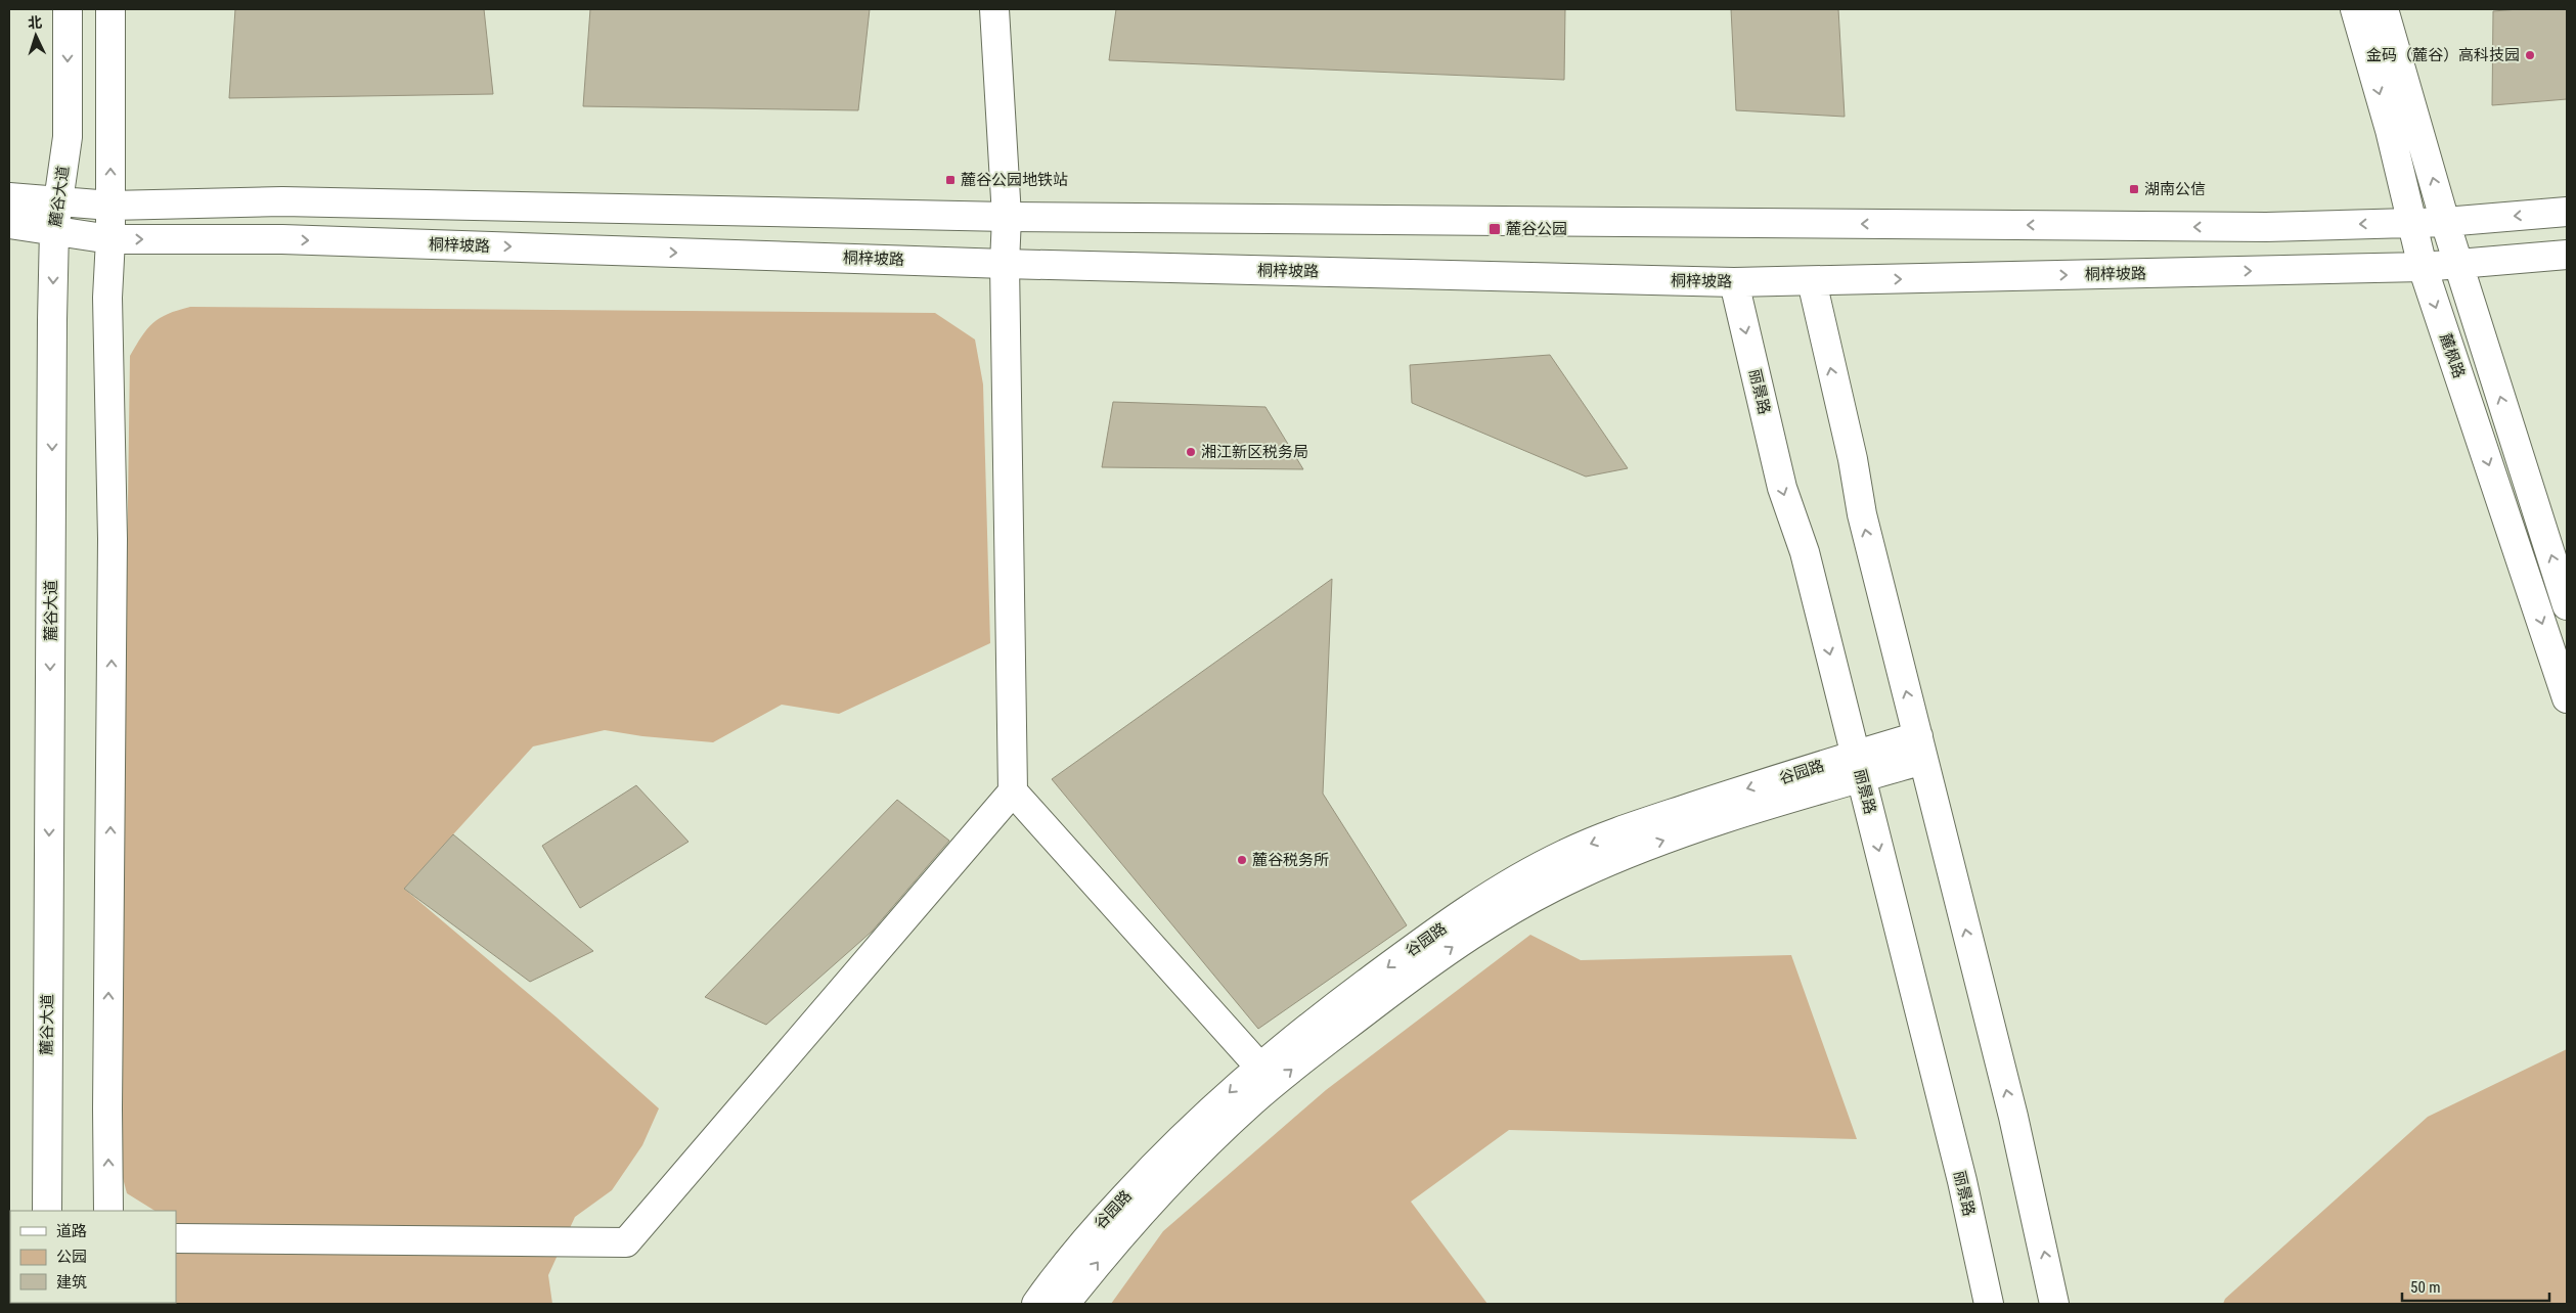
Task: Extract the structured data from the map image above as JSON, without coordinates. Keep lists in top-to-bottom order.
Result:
{
  "streets": {
    "main road": [
      "麓谷大道",
      "桐梓坡路",
      "麓枫路",
      "丽景路",
      "谷园路"
    ]
  },
  "crossings": [
    ["麓谷大道", "桐梓坡路"],
    ["桐梓坡路", "麓枫路"],
    ["桐梓坡路", "丽景路"],
    ["丽景路", "谷园路"]
  ],
  "places": {
    "other": ["金码（麓谷）高科技园", "湘江新区税务局", "麓谷税务所"],
    "transit": ["麓谷公园地铁站", "湖南公信", "麓谷公园"]
  },
  "legend": ["道路", "公园", "建筑"],
  "scale_bar": "50 m",
  "north": "top"
}
